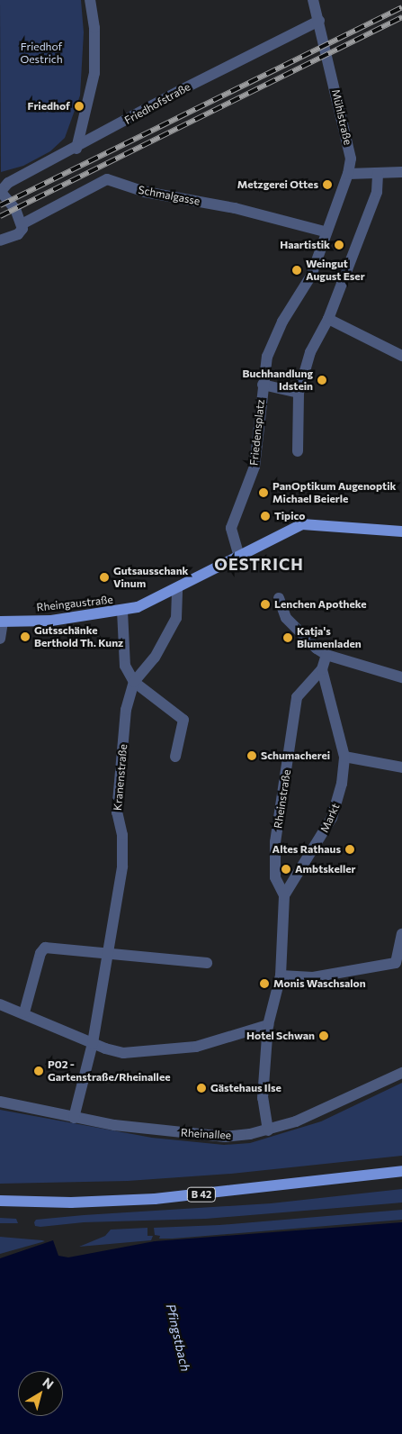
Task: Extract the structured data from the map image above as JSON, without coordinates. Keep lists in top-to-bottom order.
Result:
{
  "streets": {
    "main road": ["Rheingaustraße", "B 42"],
    "street": [
      "Friedhofstraße",
      "Mühlstraße",
      "Schmalgasse",
      "Friedensplatz",
      "Kranenstraße",
      "Rheinstraße",
      "Markt",
      "Rheinallee"
    ]
  },
  "crossings": [
    ["Friedhofstraße", "Mühlstraße"],
    ["Mühlstraße", "Schmalgasse"],
    ["Mühlstraße", "Friedensplatz"],
    ["Schmalgasse", "Friedensplatz"],
    ["Friedensplatz", "Rheingaustraße"],
    ["Rheingaustraße", "Kranenstraße"],
    ["Kranenstraße", "Rheinallee"],
    ["Rheinstraße", "Markt"],
    ["Rheinstraße", "Rheinallee"]
  ],
  "districts": ["OESTRICH"],
  "water": ["Pfingstbach"],
  "parks": ["Friedhof Oestrich"],
  "places": [
    "Friedhof",
    "Metzgerei Ottes",
    "Haartistik",
    "Weingut August Eser",
    "Buchhandlung Idstein",
    "PanOptikum Augenoptik Michael Beierle",
    "Tipico",
    "Gutsausschank Vinum",
    "Lenchen Apotheke",
    "Gutsschänke Berthold Th. Kunz",
    "Katja's Blumenladen",
    "Schumacherei",
    "Altes Rathaus",
    "Ambtskeller",
    "Monis Waschsalon",
    "Hotel Schwan",
    "P02 - Gartenstraße/Rheinallee",
    "Gästehaus Ilse"
  ],
  "north": "top right"
}
